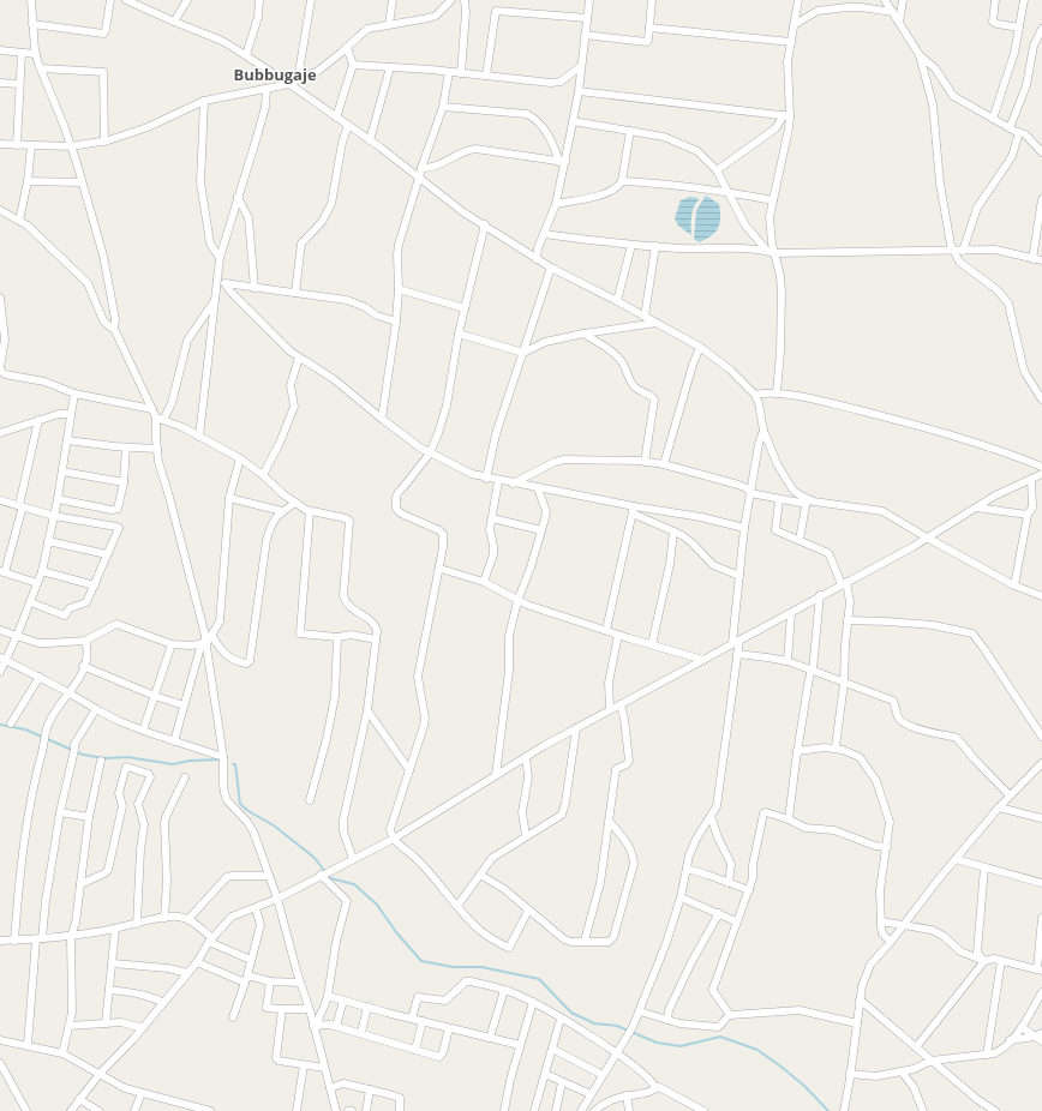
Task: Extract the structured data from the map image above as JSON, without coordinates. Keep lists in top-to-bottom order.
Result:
{
  "districts": ["Bubbugaje"]
}
